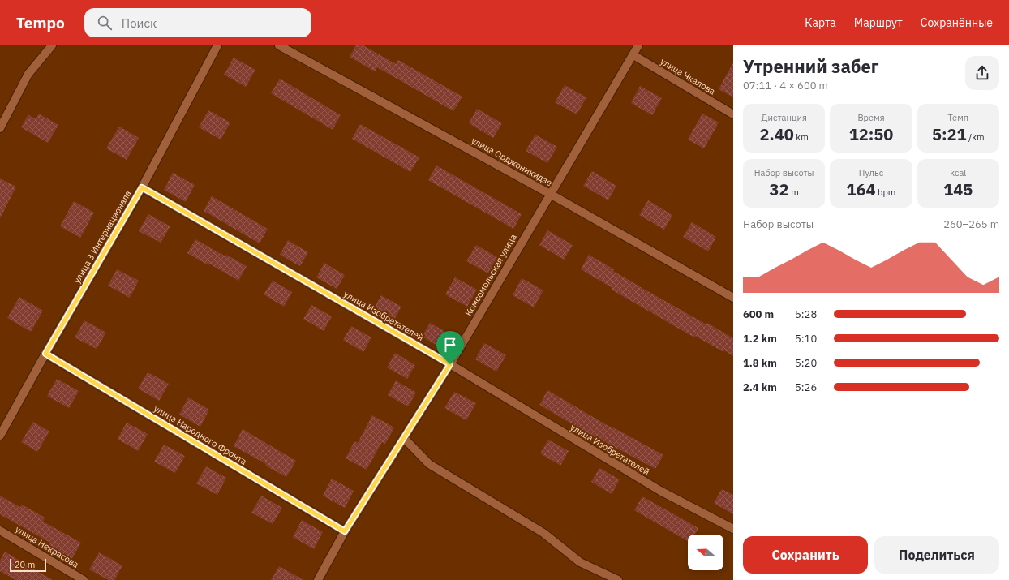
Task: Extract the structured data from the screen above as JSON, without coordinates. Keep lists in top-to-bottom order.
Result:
{
  "streets": {
    "street": [
      "улица Чкалова",
      "улица Орджоникидзе",
      "улица 3 Интернационала",
      "Комсомольская улица",
      "улица Изобретателей",
      "улица Народного Фронта",
      "улица Некрасова"
    ]
  },
  "crossings": [
    ["улица Чкалова", "Комсомольская улица"],
    ["улица Орджоникидзе", "Комсомольская улица"],
    ["улица 3 Интернационала", "улица Изобретателей"],
    ["улица 3 Интернационала", "улица Народного Фронта"],
    ["Комсомольская улица", "улица Изобретателей"],
    ["Комсомольская улица", "улица Народного Фронта"]
  ],
  "scale_bar": "20 m",
  "north": "left",
  "page": {
    "header": "Tempo",
    "search": "Поиск",
    "nav": ["Карта", "Маршрут", "Сохранённые"],
    "heading": ["Утренний забег", "07:11 · 4 × 600 m"],
    "stats": [
      ["Дистанция", "2.40 km"],
      ["Время", "12:50"],
      ["Темп", "5:21 /km"],
      ["Набор высоты", "32 m"],
      ["Пульс", "164 bpm"],
      ["kcal", "145"]
    ],
    "chart": ["Набор высоты", "260–265 m"],
    "list": [
      {
        "name": "600 m",
        "note": "5:28"
      },
      {
        "name": "1.2 km",
        "note": "5:10"
      },
      {
        "name": "1.8 km",
        "note": "5:20"
      },
      {
        "name": "2.4 km",
        "note": "5:26"
      }
    ],
    "buttons": ["Сохранить", "Поделиться"],
    "scale": "20 m"
  }
}
